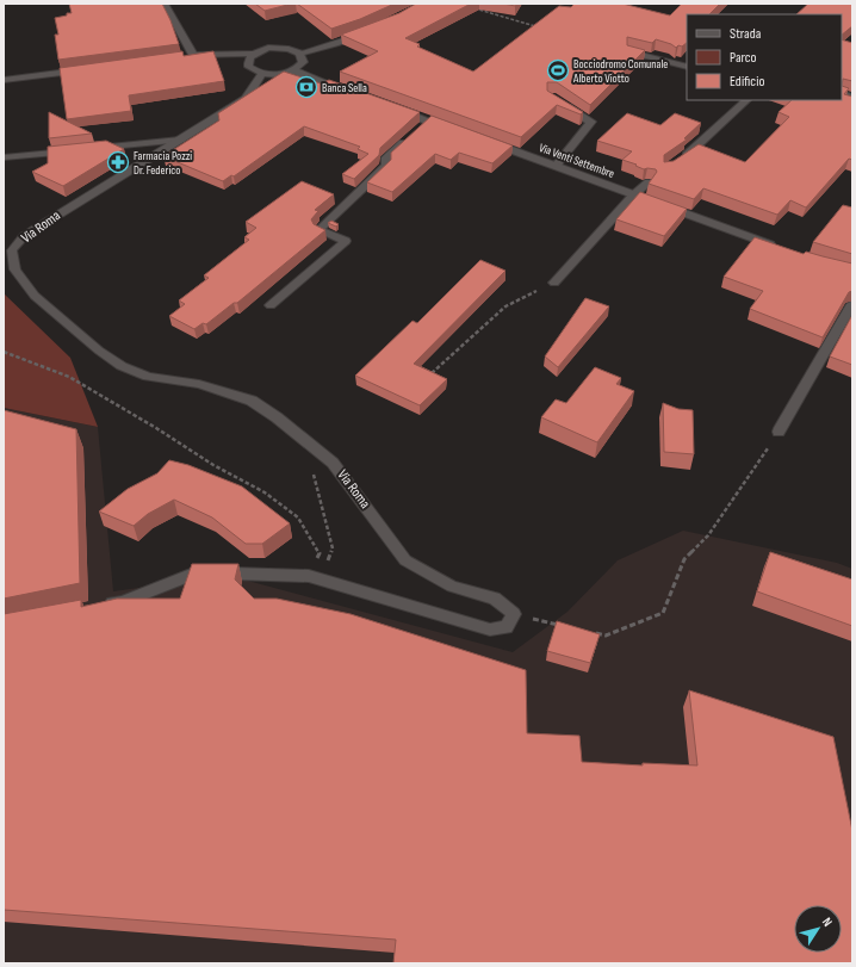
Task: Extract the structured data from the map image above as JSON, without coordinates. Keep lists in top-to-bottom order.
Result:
{
  "streets": {
    "street": ["Via Venti Settembre", "Via Roma"]
  },
  "places": {
    "sports": ["Bocciodromo Comunale Alberto Viotto"],
    "bank": ["Banca Sella"],
    "pharmacy": ["Farmacia Pozzi Dr. Federico"]
  },
  "legend": ["Strada", "Parco", "Edificio"],
  "north": "top right"
}
